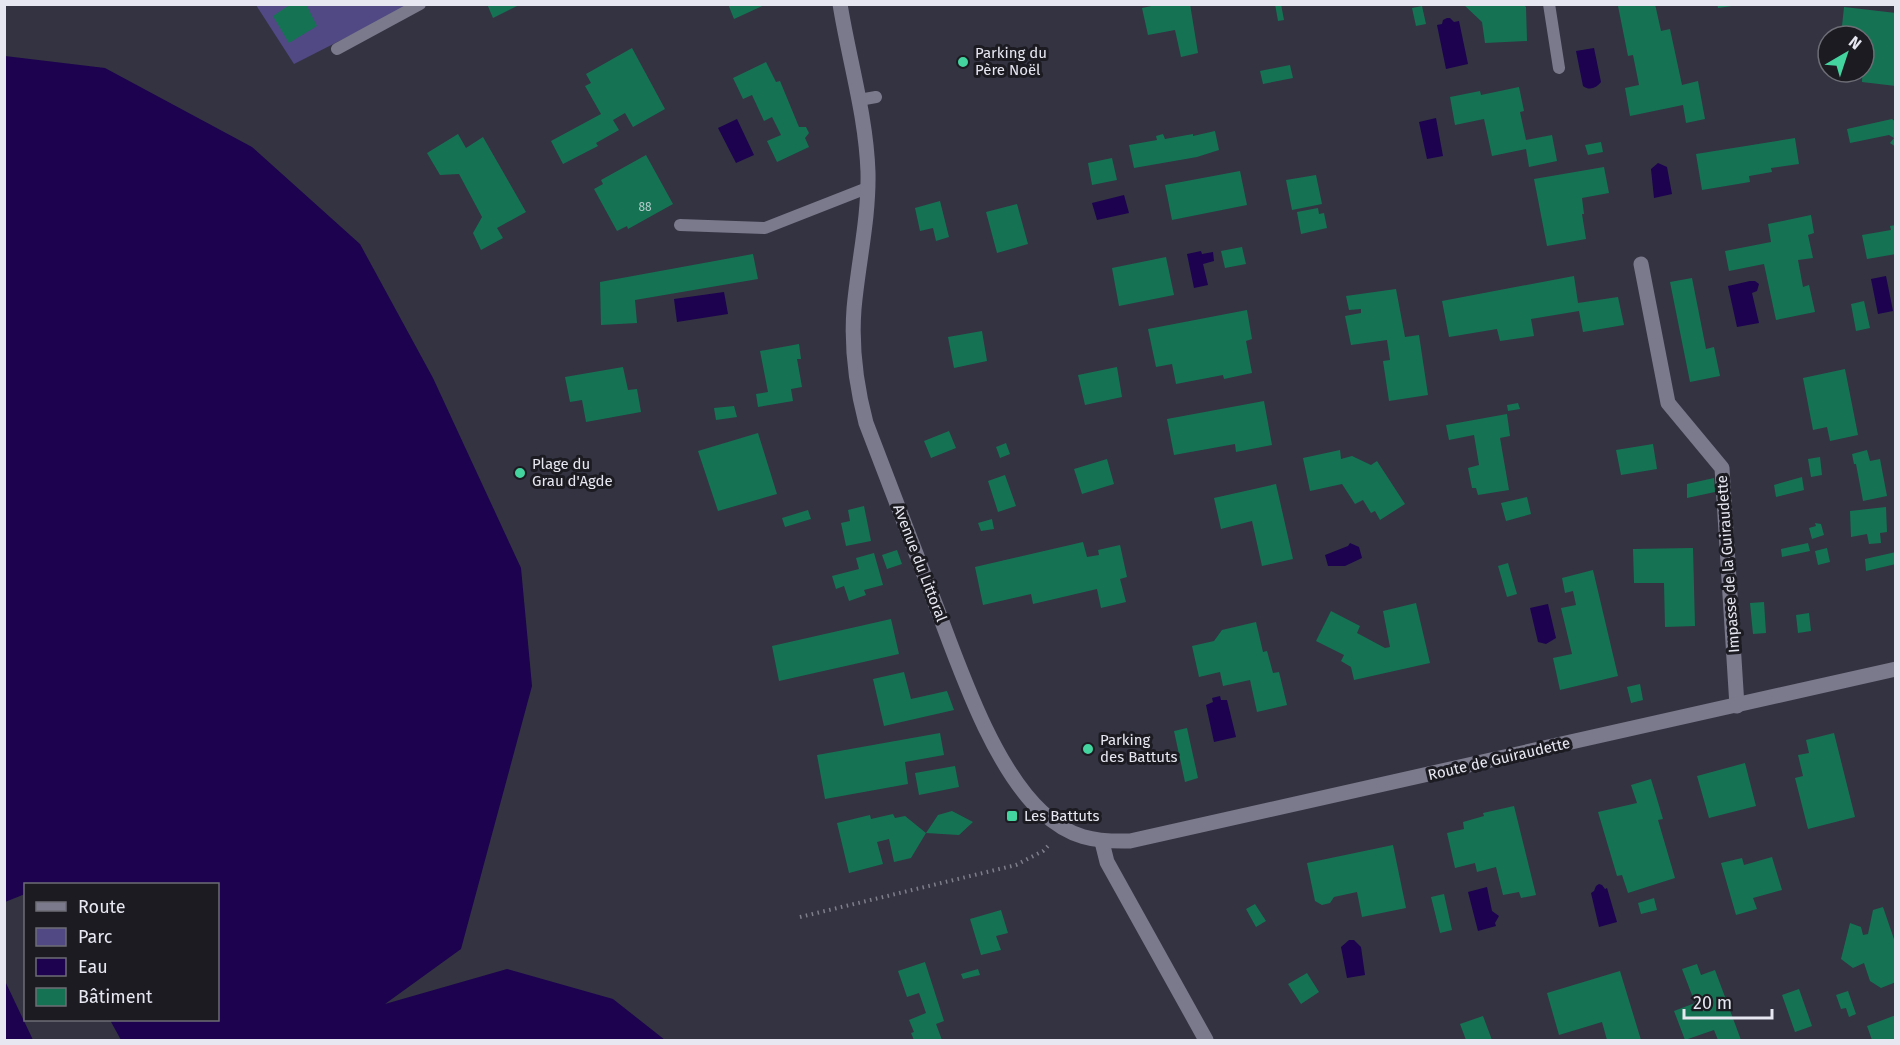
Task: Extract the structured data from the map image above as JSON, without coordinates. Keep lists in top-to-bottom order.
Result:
{
  "streets": {
    "street": ["Avenue du Littoral", "Impasse de la Guiraudette", "Route de Guiraudette"]
  },
  "crossings": [
    ["Avenue du Littoral", "Route de Guiraudette"],
    ["Impasse de la Guiraudette", "Route de Guiraudette"]
  ],
  "places": {
    "other": ["Parking du Père Noël", "Plage du Grau d'Agde", "Parking des Battuts"],
    "transit": ["Les Battuts"]
  },
  "house_numbers": ["88"],
  "legend": [
    "Route",
    "Parc",
    "Eau",
    "Bâtiment"
  ],
  "scale_bar": "20 m",
  "north": "top right"
}
